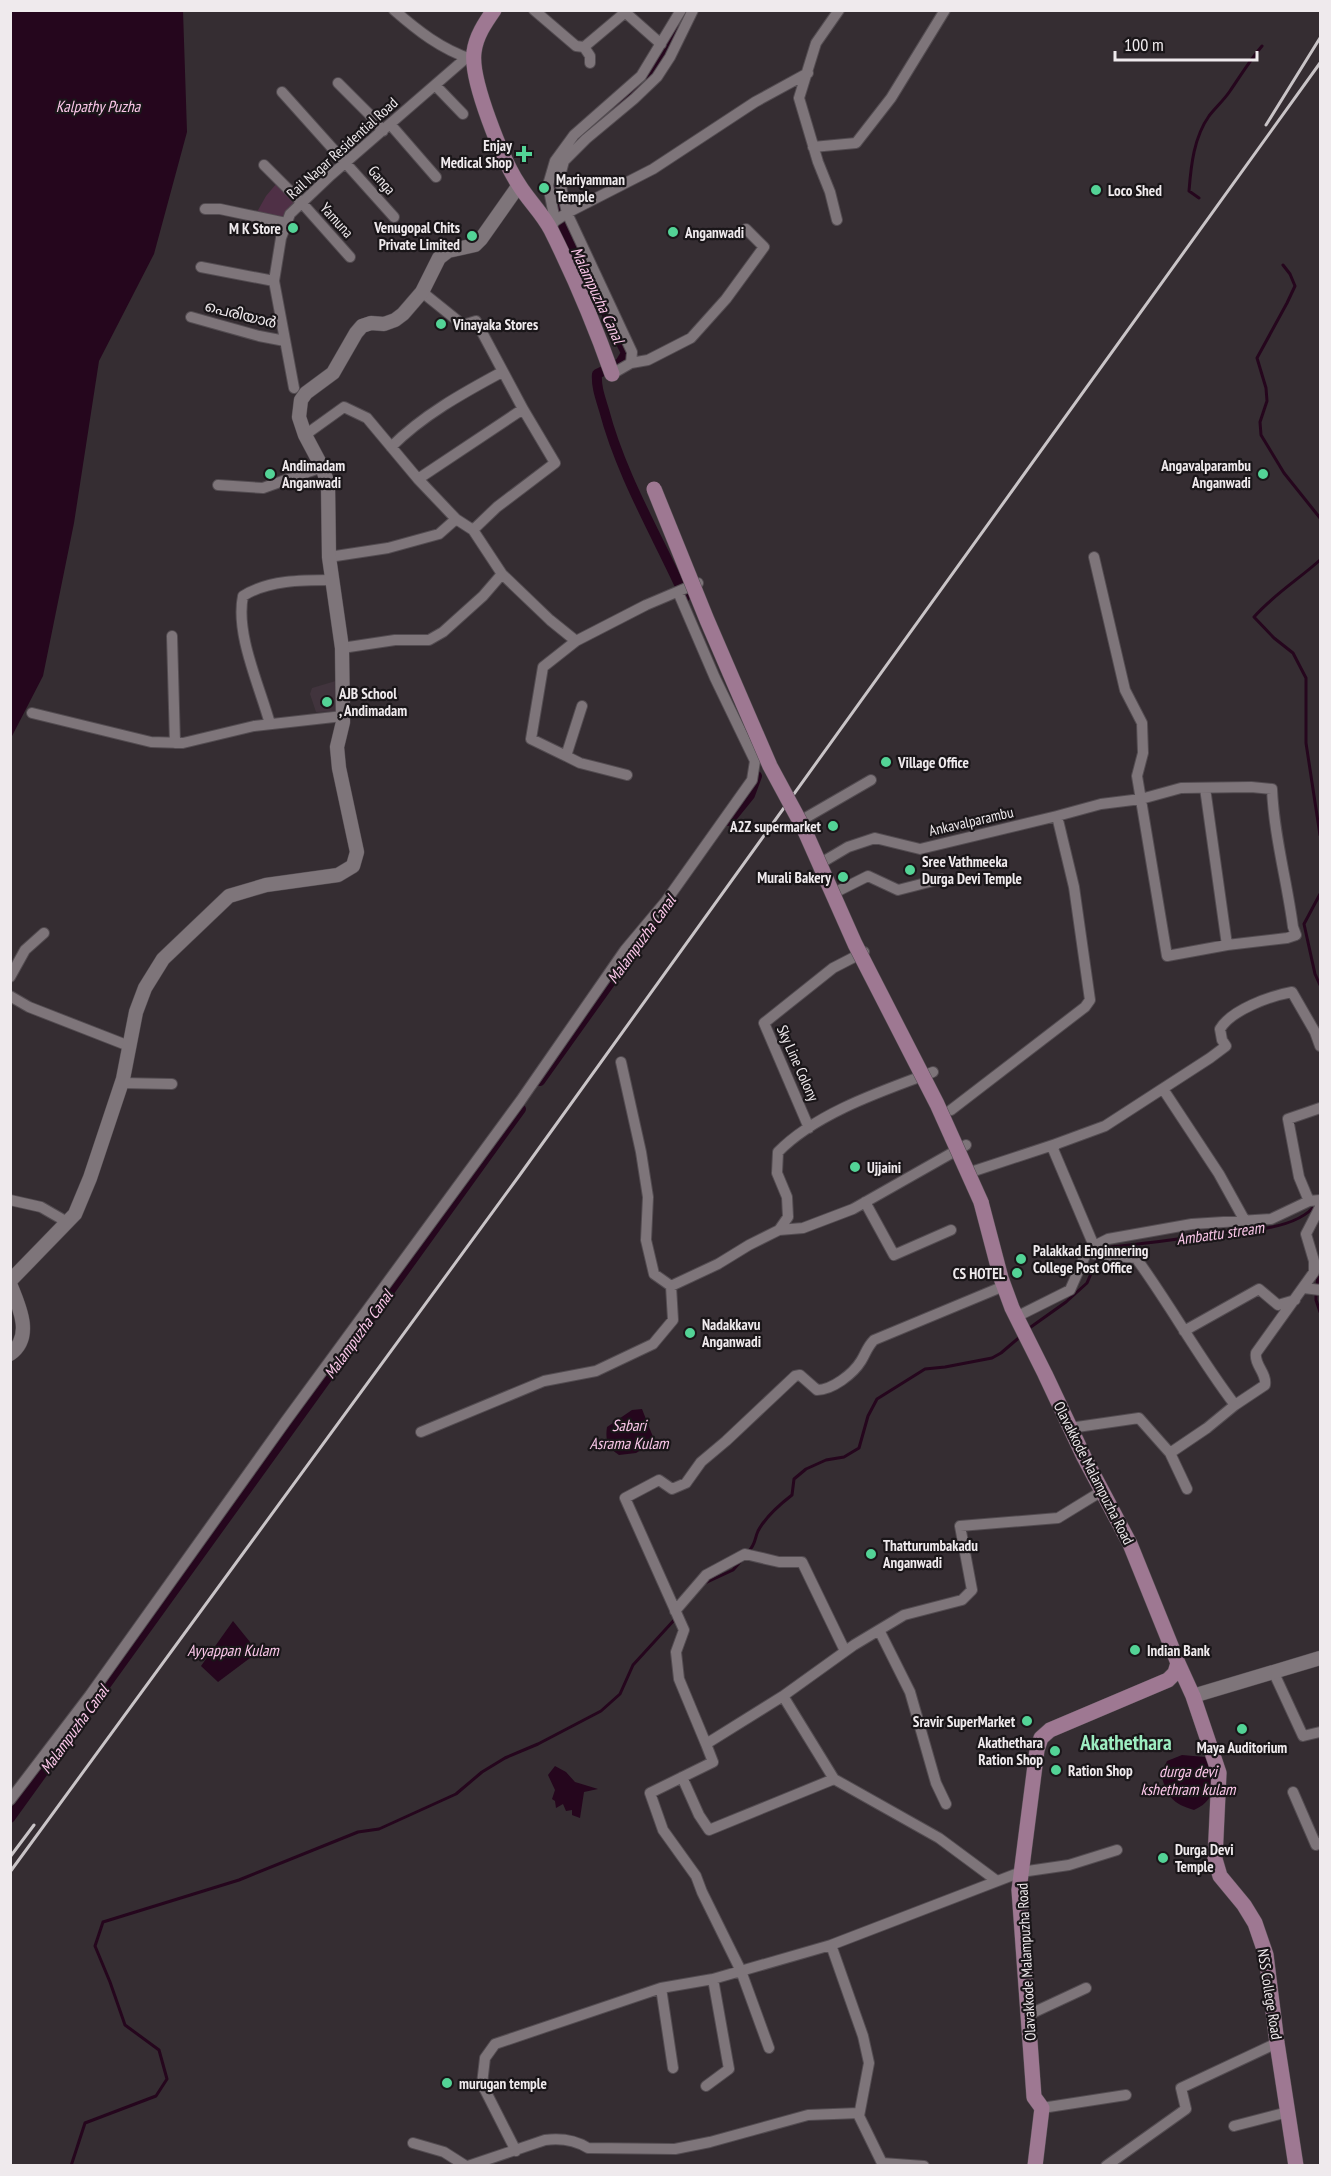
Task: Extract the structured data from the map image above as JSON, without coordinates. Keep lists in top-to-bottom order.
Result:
{
  "streets": {
    "main road": ["Olavakkode Malampuzha Road", "NSS College Road"],
    "street": [
      "Rail Nagar Residential Road",
      "Ganga",
      "Yamuna",
      "പെരിയാർ",
      "Ankavalparambu",
      "Sky Line Colony"
    ]
  },
  "crossings": [
    ["Rail Nagar Residential Road", "Ganga"],
    ["Rail Nagar Residential Road", "Yamuna"],
    ["Rail Nagar Residential Road", "പെരിയാർ"],
    ["Olavakkode Malampuzha Road", "NSS College Road"]
  ],
  "districts": ["Akathethara"],
  "water": [
    "Kalpathy Puzha",
    "Malampuzha Canal",
    "Ambattu stream",
    "Sabari Asrama Kulam",
    "Ayyappan Kulam",
    "durga devi kshethram kulam"
  ],
  "places": {
    "health": ["Enjay Medical Shop"],
    "other": [
      "Mariyamman Temple",
      "Loco Shed",
      "M K Store",
      "Anganwadi",
      "Venugopal Chits Private Limited",
      "Vinayaka Stores",
      "Andimadam Anganwadi",
      "Angavalparambu Anganwadi",
      "AJB School , Andimadam",
      "Village Office",
      "A2Z supermarket",
      "Sree Vathmeeka Durga Devi Temple",
      "Murali Bakery",
      "Ujjaini",
      "Palakkad Enginnering College Post Office",
      "CS HOTEL",
      "Nadakkavu Anganwadi",
      "Thatturumbakadu Anganwadi",
      "Indian Bank",
      "Sravir SuperMarket",
      "Maya Auditorium",
      "Akathethara Ration Shop",
      "Ration Shop",
      "Durga Devi Temple",
      "murugan temple"
    ]
  },
  "scale_bar": "100 m"
}
